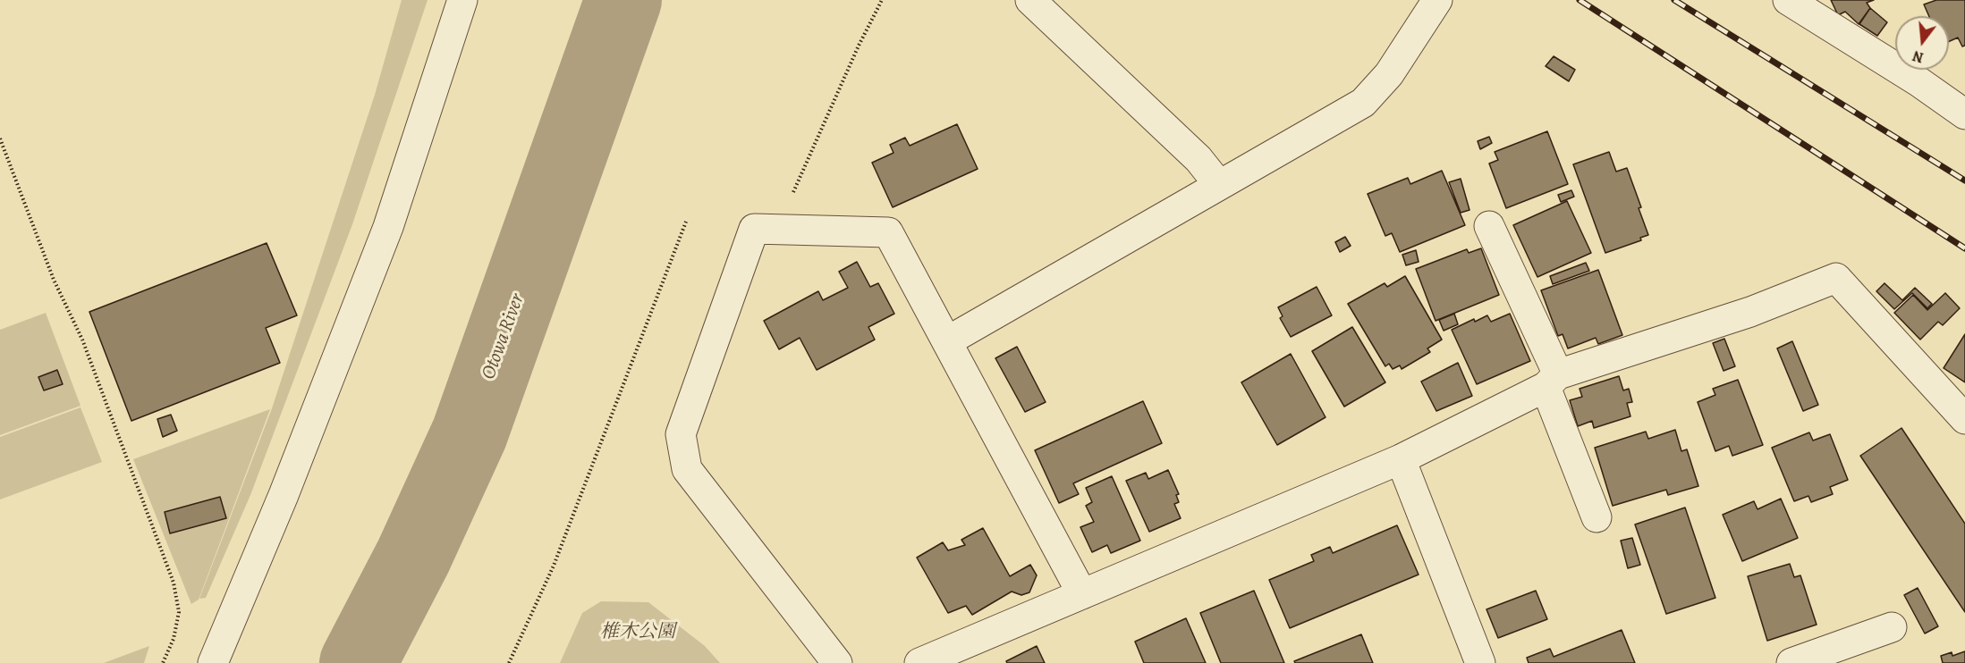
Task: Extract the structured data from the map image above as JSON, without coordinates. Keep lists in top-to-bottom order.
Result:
{
  "water": ["Otowa River"],
  "parks": ["椎木公園"],
  "north": "bottom"
}
